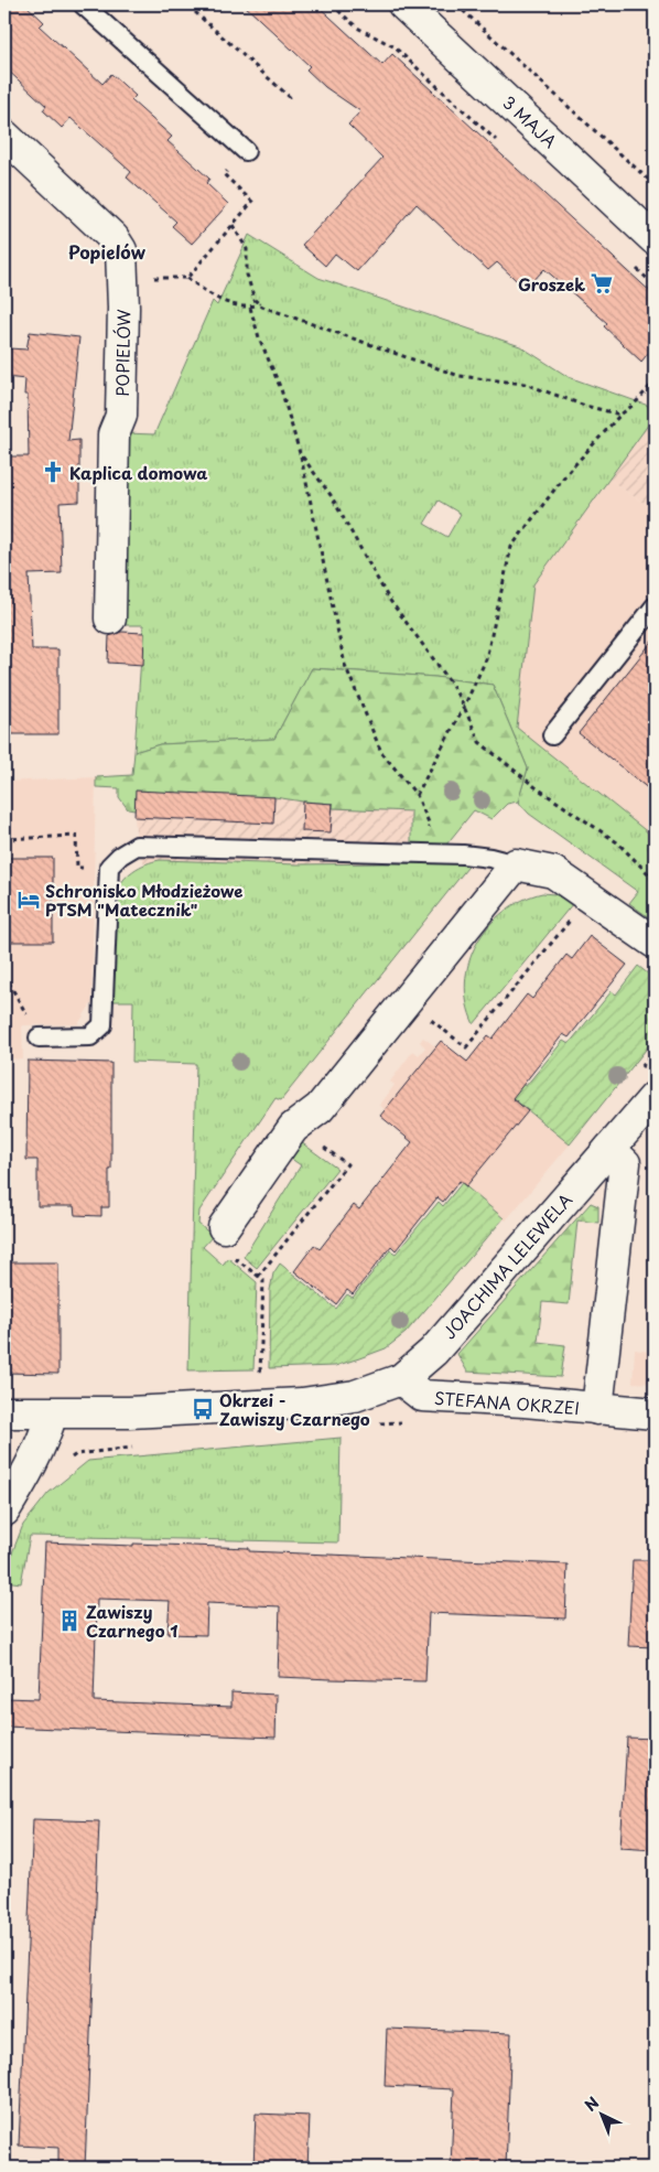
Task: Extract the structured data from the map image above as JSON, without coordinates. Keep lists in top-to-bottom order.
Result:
{
  "streets": {
    "street": [
      "3 MAJA",
      "POPIELÓW",
      "JOACHIMA LELEWELA",
      "STEFANA OKRZEI"
    ]
  },
  "crossings": [
    ["JOACHIMA LELEWELA", "STEFANA OKRZEI"]
  ],
  "districts": ["Popielów"],
  "places": {
    "supermarket": ["Groszek"],
    "church": ["Kaplica domowa"],
    "hotel": ["Schronisko Młodzieżowe PTSM \"Matecznik\""],
    "bus stop": ["Okrzei - Zawiszy Czarnego"],
    "building": ["Zawiszy Czarnego 1"]
  },
  "north": "top left"
}
